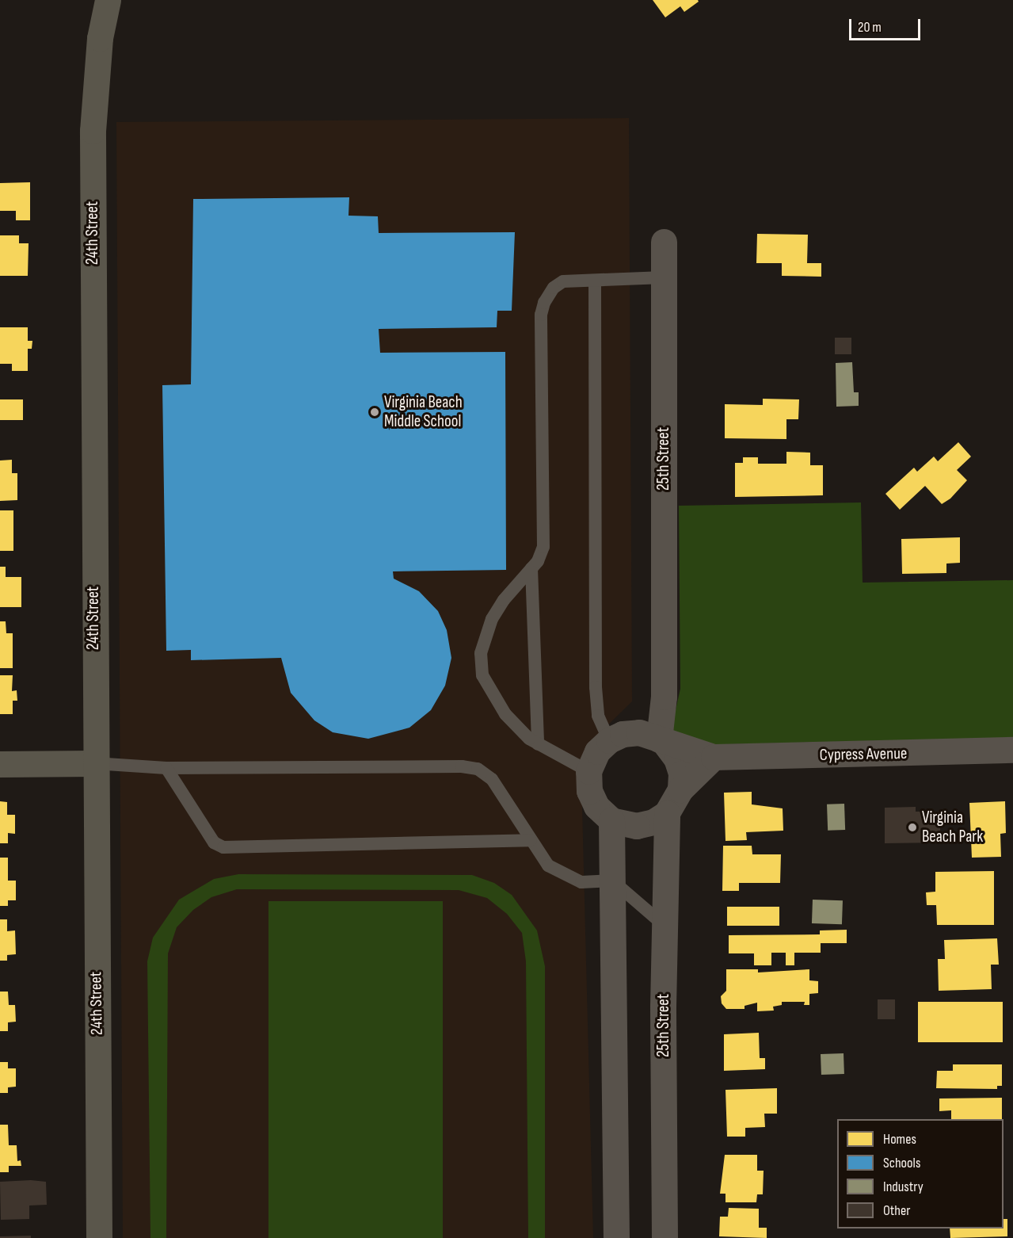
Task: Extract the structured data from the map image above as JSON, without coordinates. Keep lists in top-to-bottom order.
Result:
{
  "streets": {
    "street": ["24th Street", "25th Street", "Cypress Avenue"]
  },
  "crossings": [
    ["25th Street", "Cypress Avenue"]
  ],
  "places": ["Virginia Beach Middle School", "Virginia Beach Park"],
  "legend": [
    "Homes",
    "Schools",
    "Industry",
    "Other"
  ],
  "scale_bar": "20 m"
}
